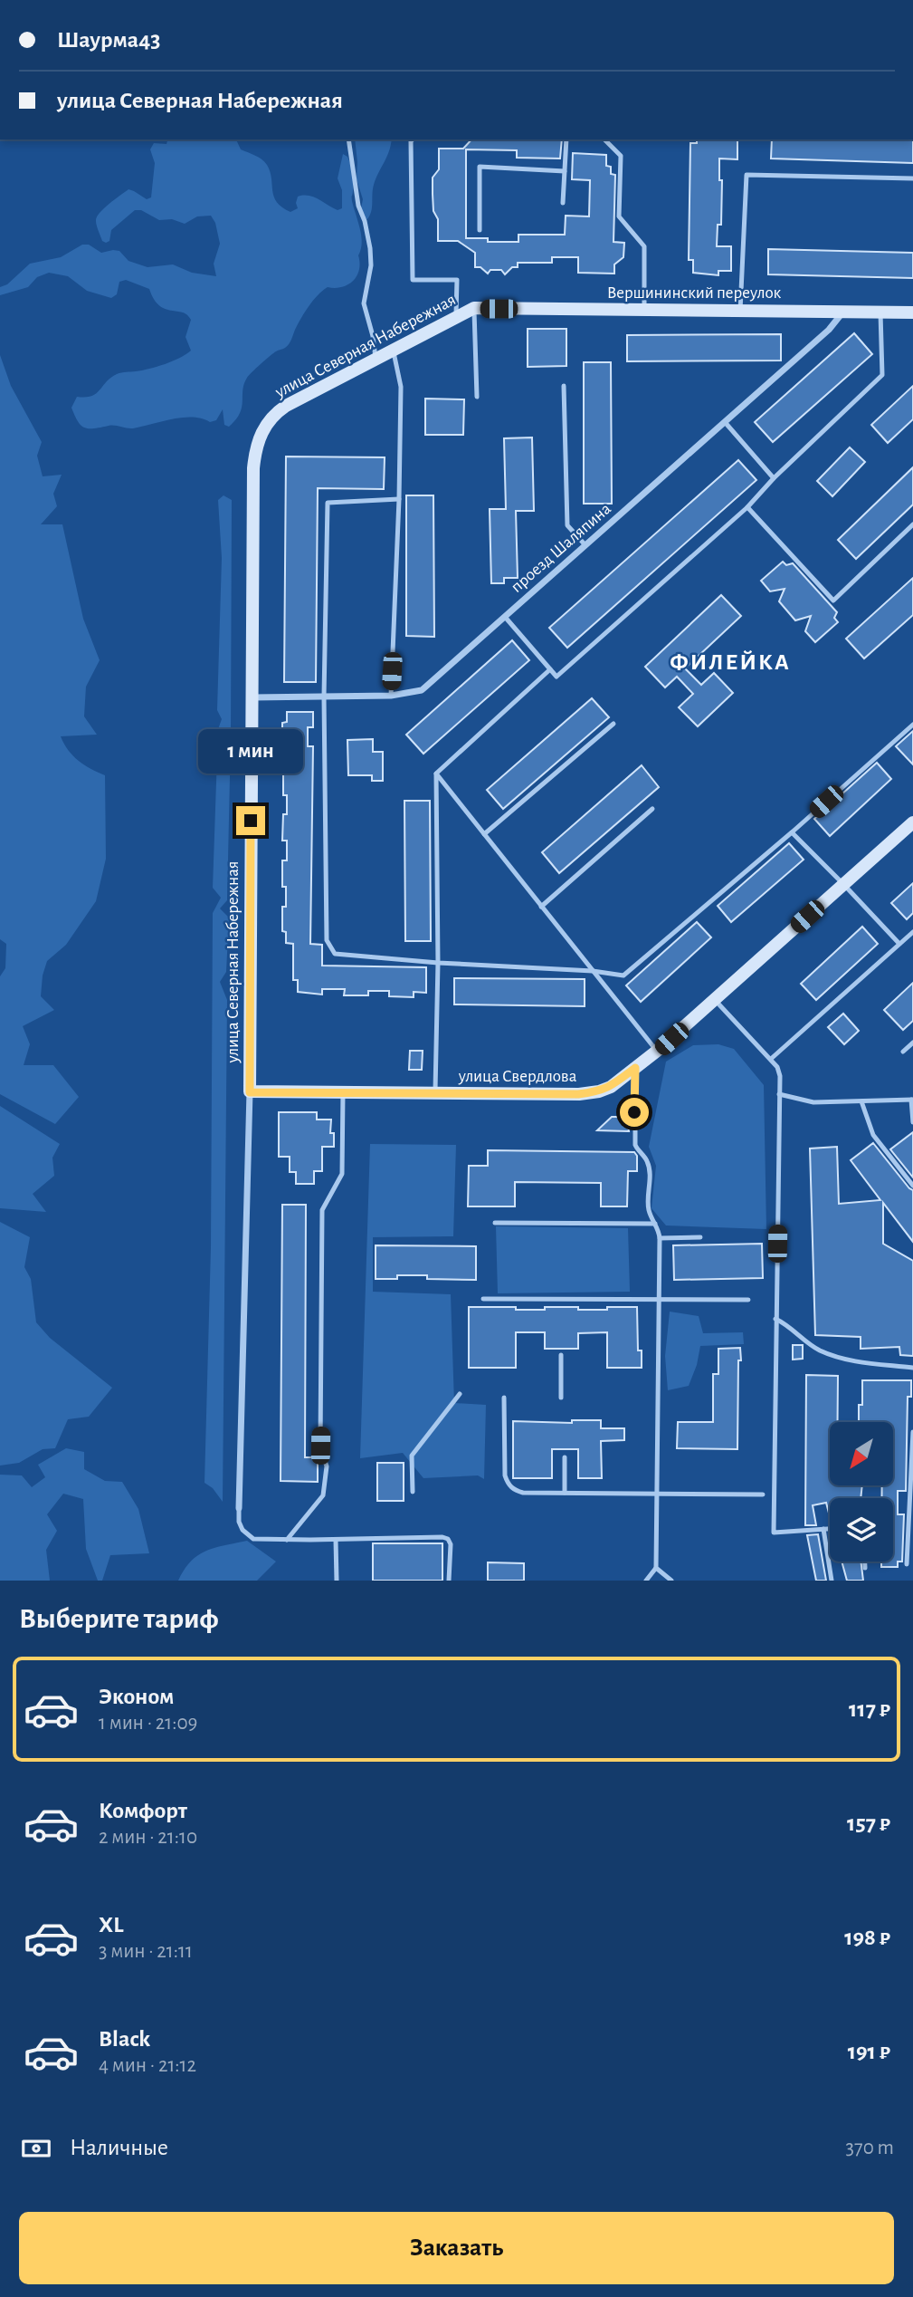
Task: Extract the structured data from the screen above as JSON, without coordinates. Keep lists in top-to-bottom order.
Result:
{
  "streets": {
    "street": [
      "Вершининский переулок",
      "улица Северная Набережная",
      "проезд Шаляпина",
      "улица Свердлова"
    ]
  },
  "crossings": [
    ["Вершининский переулок", "улица Северная Набережная"],
    ["Вершининский переулок", "проезд Шаляпина"],
    ["улица Северная Набережная", "проезд Шаляпина"],
    ["улица Северная Набережная", "улица Свердлова"]
  ],
  "districts": ["ФИЛЕЙКА"],
  "north": "bottom left",
  "page": {
    "banner": ["Шаурма43", "улица Северная Набережная"],
    "bubble": "1 мин",
    "heading": "Выберите тариф",
    "list": [
      {
        "name": "Эконом",
        "note": "1 мин · 21:09",
        "value": "117 ₽"
      },
      {
        "name": "Комфорт",
        "note": "2 мин · 21:10",
        "value": "157 ₽"
      },
      {
        "name": "XL",
        "note": "3 мин · 21:11",
        "value": "198 ₽"
      },
      {
        "name": "Black",
        "note": "4 мин · 21:12",
        "value": "191 ₽"
      }
    ],
    "pay": ["Наличные", "370 m"],
    "buttons": "Заказать"
  }
}
